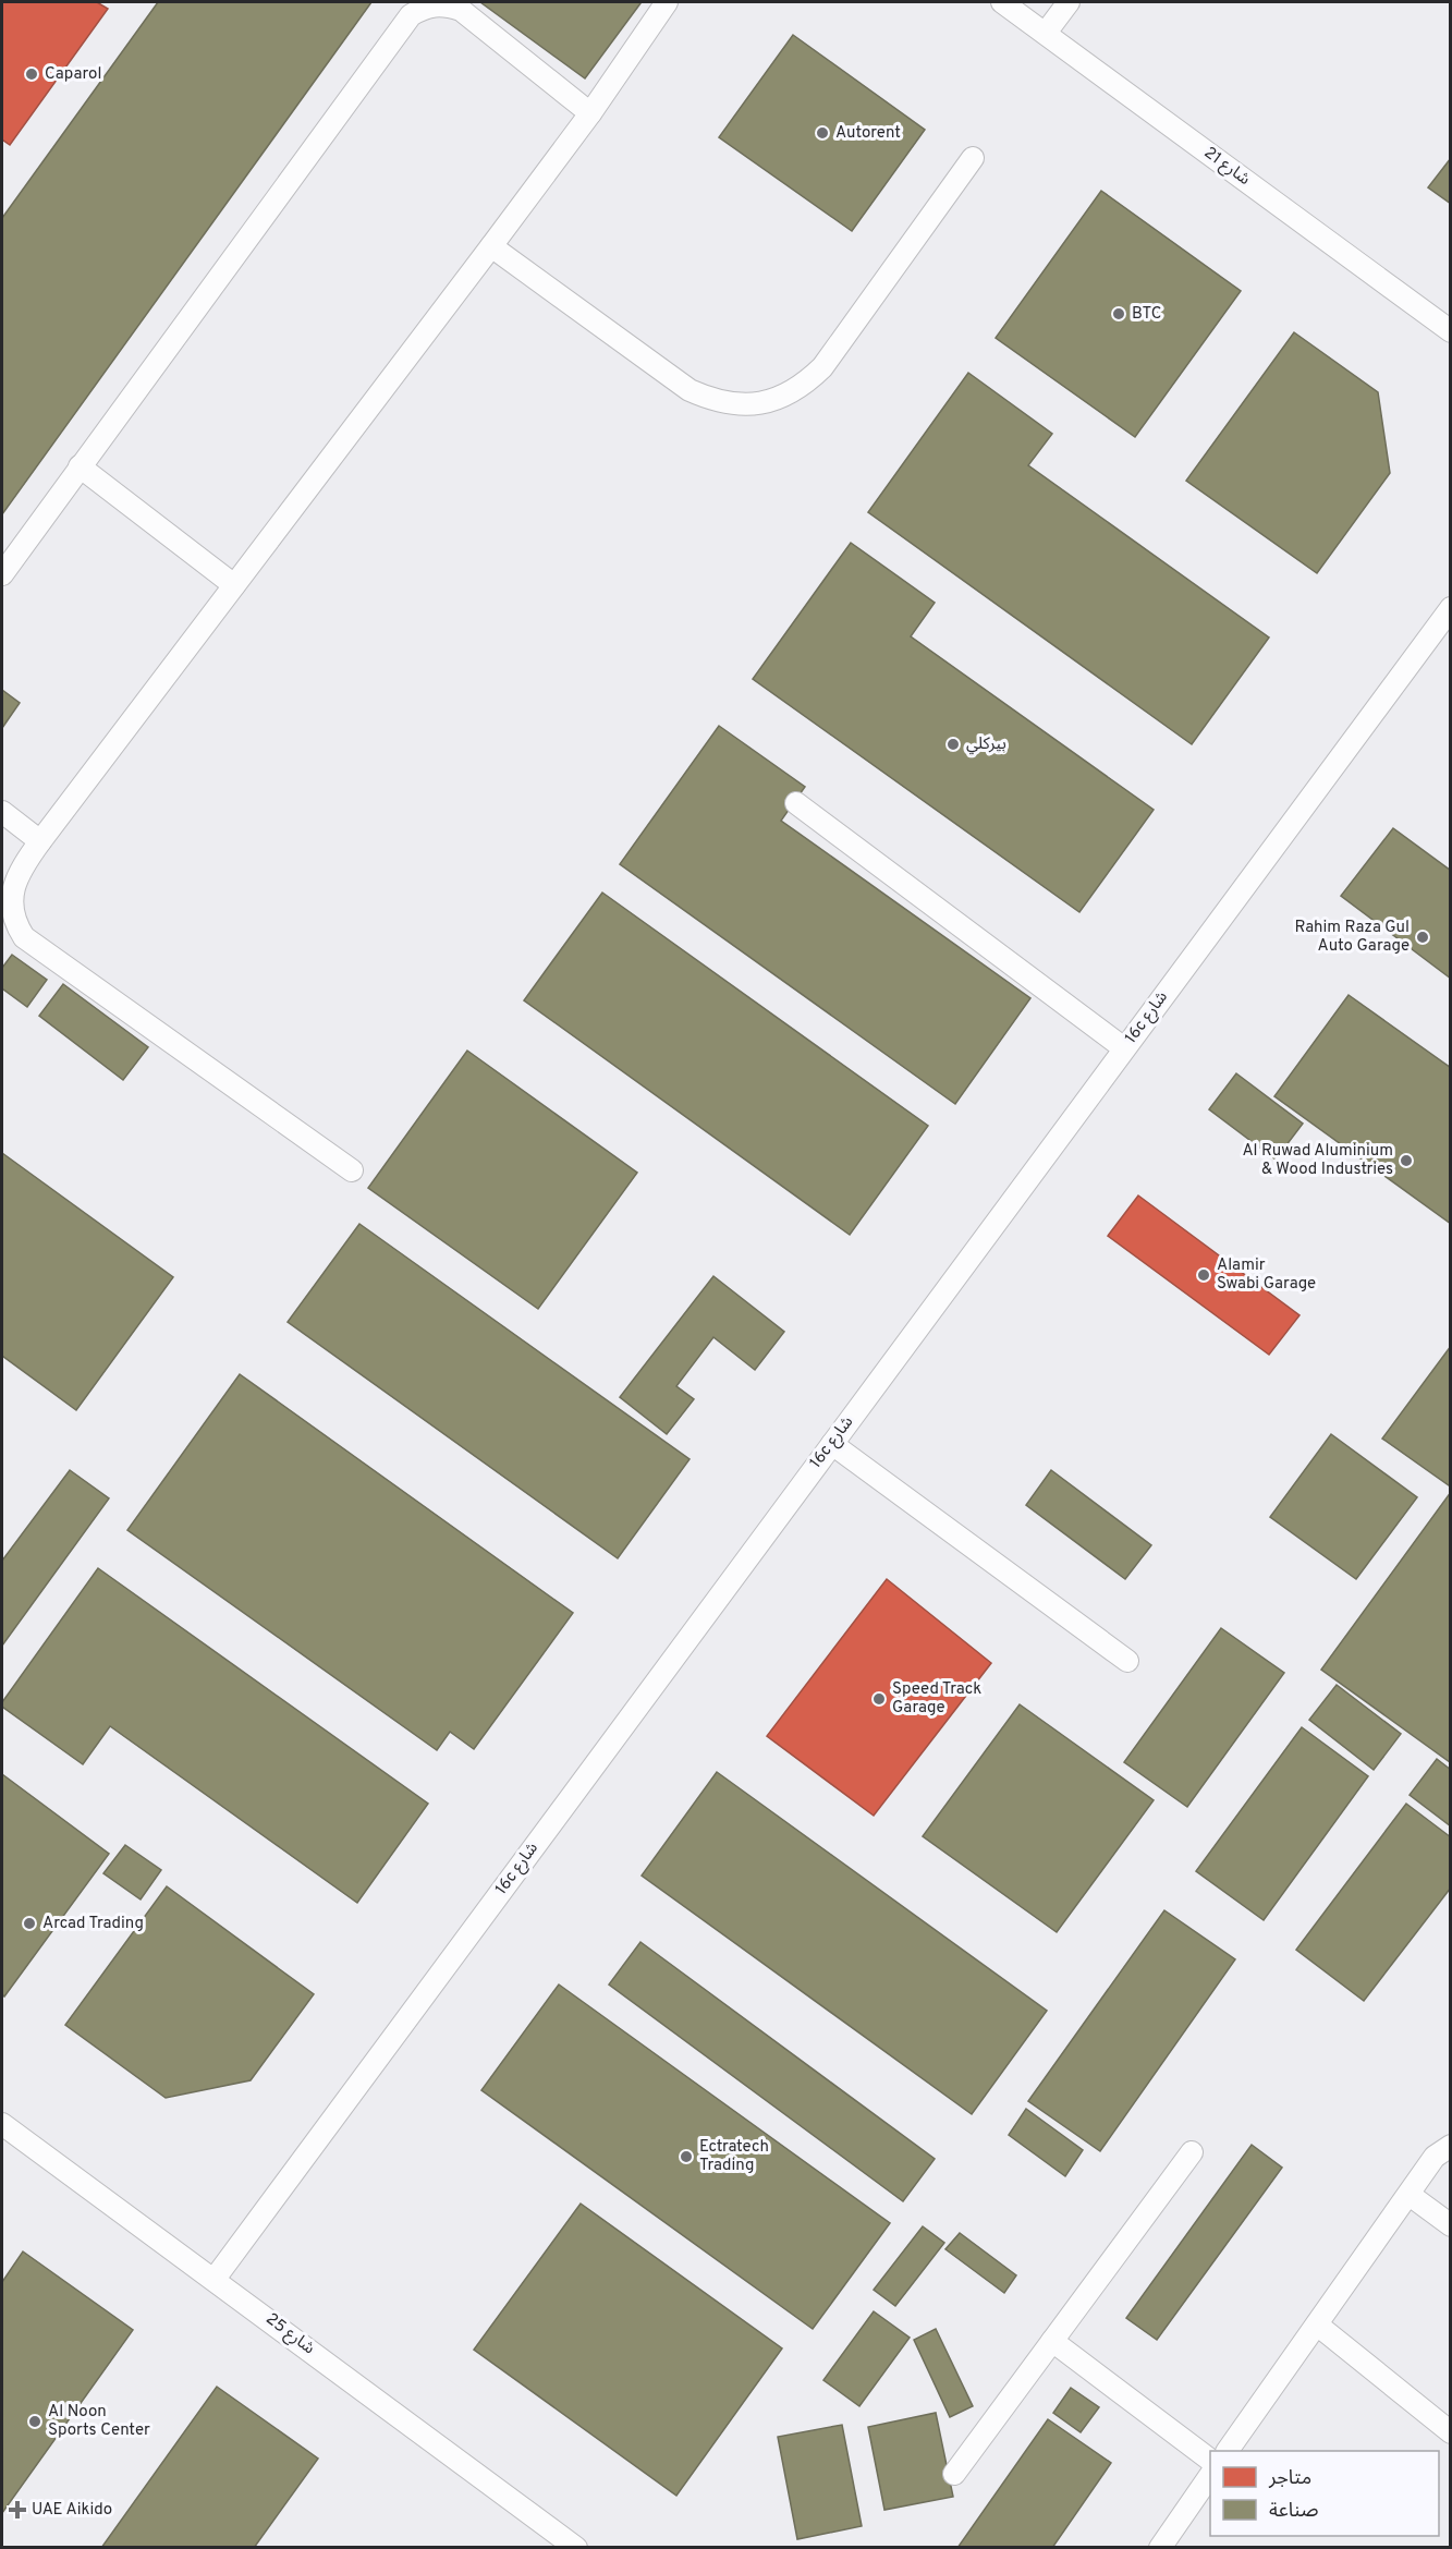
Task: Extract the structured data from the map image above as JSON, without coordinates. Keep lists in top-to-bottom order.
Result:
{
  "streets": {
    "lane": ["شارع 21", "16c شارع", "شارع 25"]
  },
  "crossings": [
    ["16c شارع", "شارع 25"]
  ],
  "places": {
    "other": [
      "Caparol",
      "Autorent",
      "BTC",
      "بيركلي",
      "Rahim Raza Gul Auto Garage",
      "Al Ruwad Aluminium & Wood Industries",
      "Alamir Swabi Garage",
      "Speed Track Garage",
      "Arcad Trading",
      "Ectratech Trading",
      "Al Noon Sports Center"
    ],
    "health": ["UAE Aikido"]
  },
  "legend": ["متاجر", "صناعة"]
}
